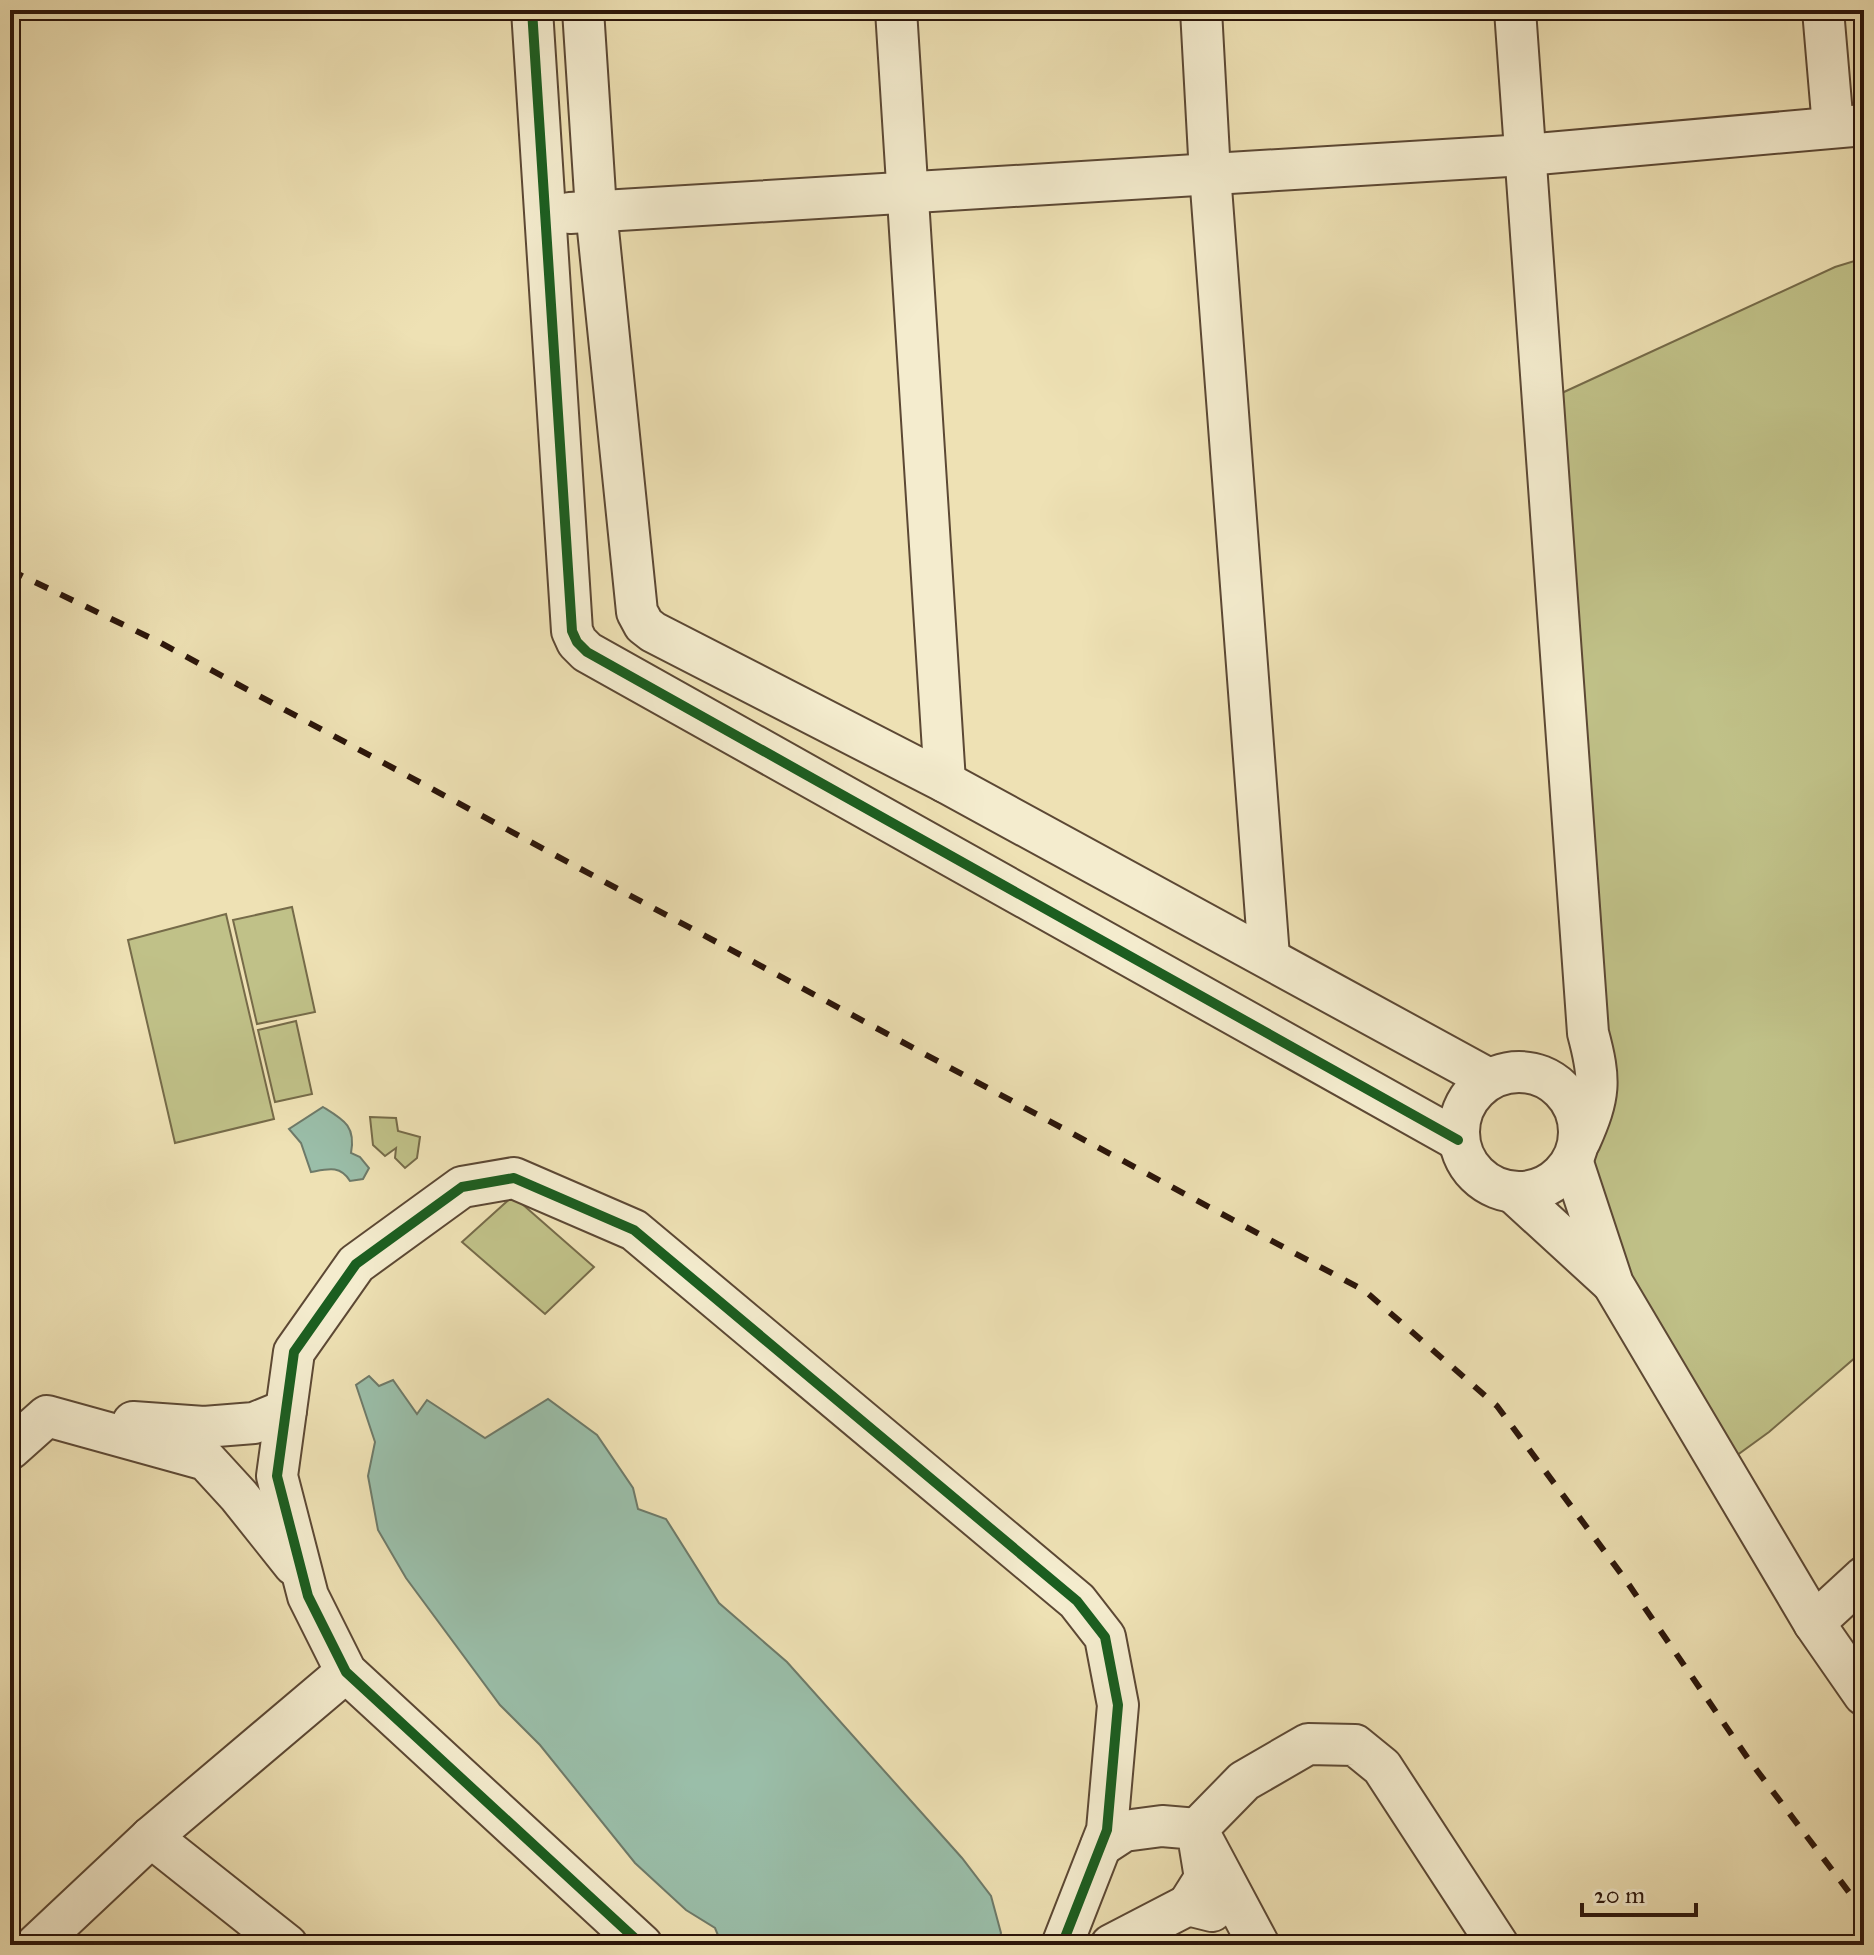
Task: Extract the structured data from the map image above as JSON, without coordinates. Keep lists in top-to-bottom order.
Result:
{
  "scale_bar": "20 m"
}
